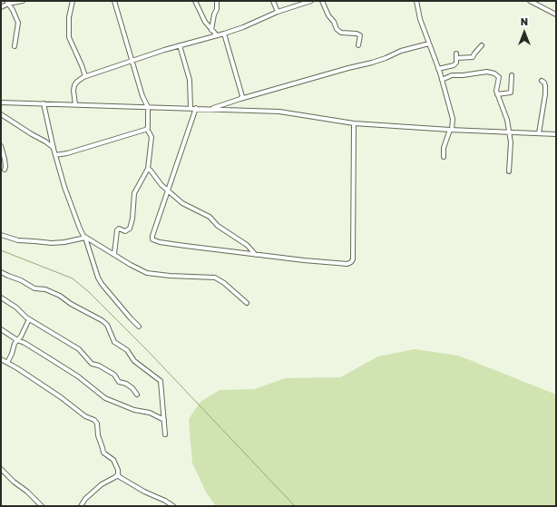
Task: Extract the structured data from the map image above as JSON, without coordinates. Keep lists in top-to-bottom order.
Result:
{
  "north": "top"
}
